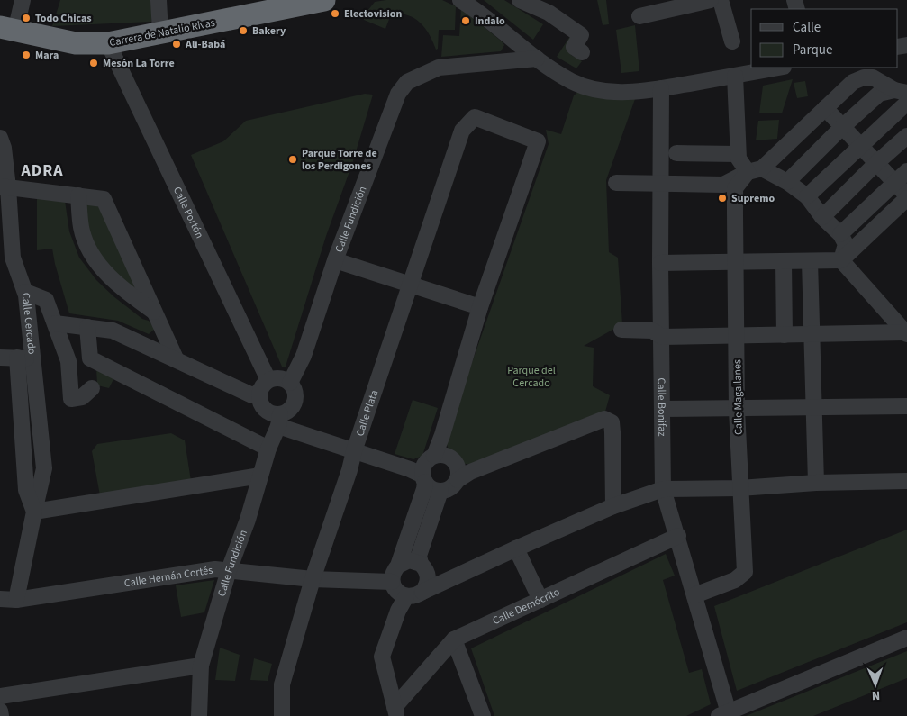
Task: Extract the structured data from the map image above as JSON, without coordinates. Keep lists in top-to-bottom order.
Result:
{
  "streets": {
    "highway": ["Carrera de Natalio Rivas"],
    "street": [
      "Calle Portón",
      "Calle Fundición",
      "Calle Cercado",
      "Calle Magallanes",
      "Calle Bonifaz",
      "Calle Plata",
      "Calle Hernán Cortés",
      "Calle Demócrito"
    ]
  },
  "crossings": [
    ["Carrera de Natalio Rivas", "Calle Portón"],
    ["Calle Portón", "Calle Fundición"],
    ["Calle Fundición", "Calle Hernán Cortés"],
    ["Calle Cercado", "Calle Hernán Cortés"],
    ["Calle Magallanes", "Calle Bonifaz"],
    ["Calle Bonifaz", "Calle Demócrito"],
    ["Calle Plata", "Calle Hernán Cortés"]
  ],
  "districts": ["ADRA"],
  "parks": ["Parque del Cercado"],
  "places": [
    "Electovision",
    "Todo Chicas",
    "Indalo",
    "Bakery",
    "Ali-Babá",
    "Mara",
    "Mesón La Torre",
    "Parque Torre de los Perdigones",
    "Supremo"
  ],
  "legend": ["Calle", "Parque"],
  "north": "bottom"
}
